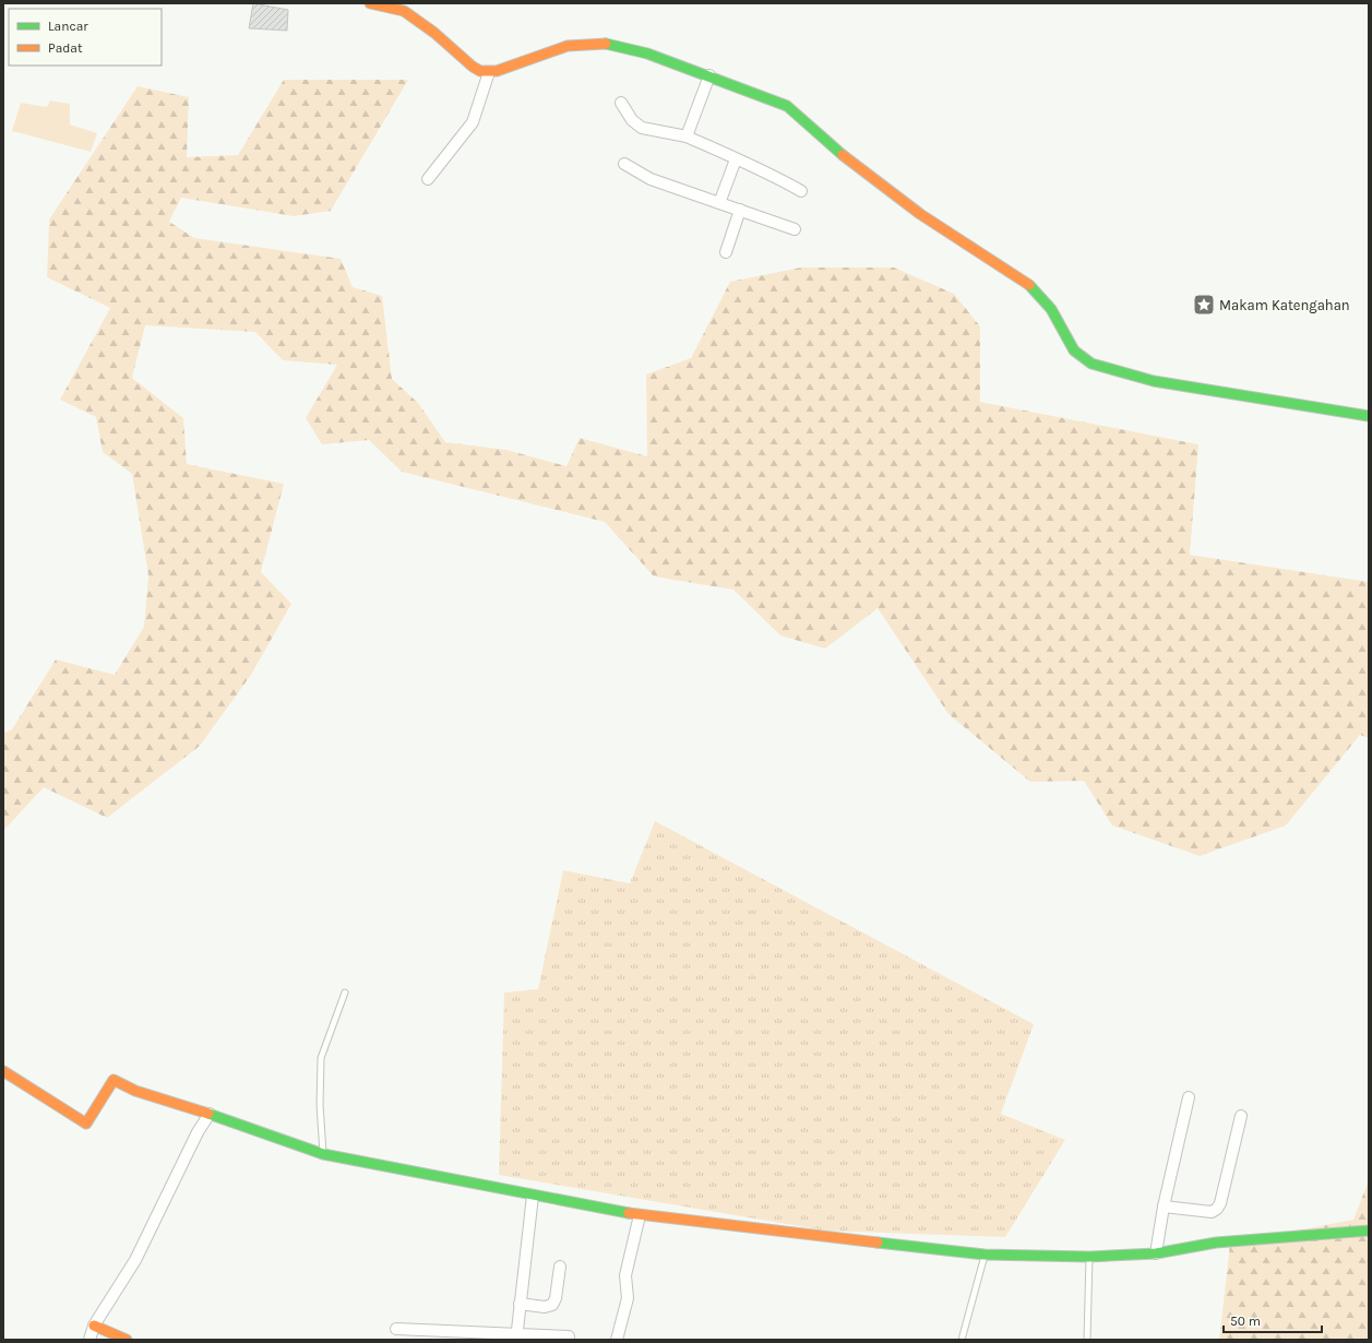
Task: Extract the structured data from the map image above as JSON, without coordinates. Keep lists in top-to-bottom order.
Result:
{
  "places": {
    "place": ["Makam Katengahan"]
  },
  "legend": ["Lancar", "Padat"],
  "scale_bar": "50 m"
}
